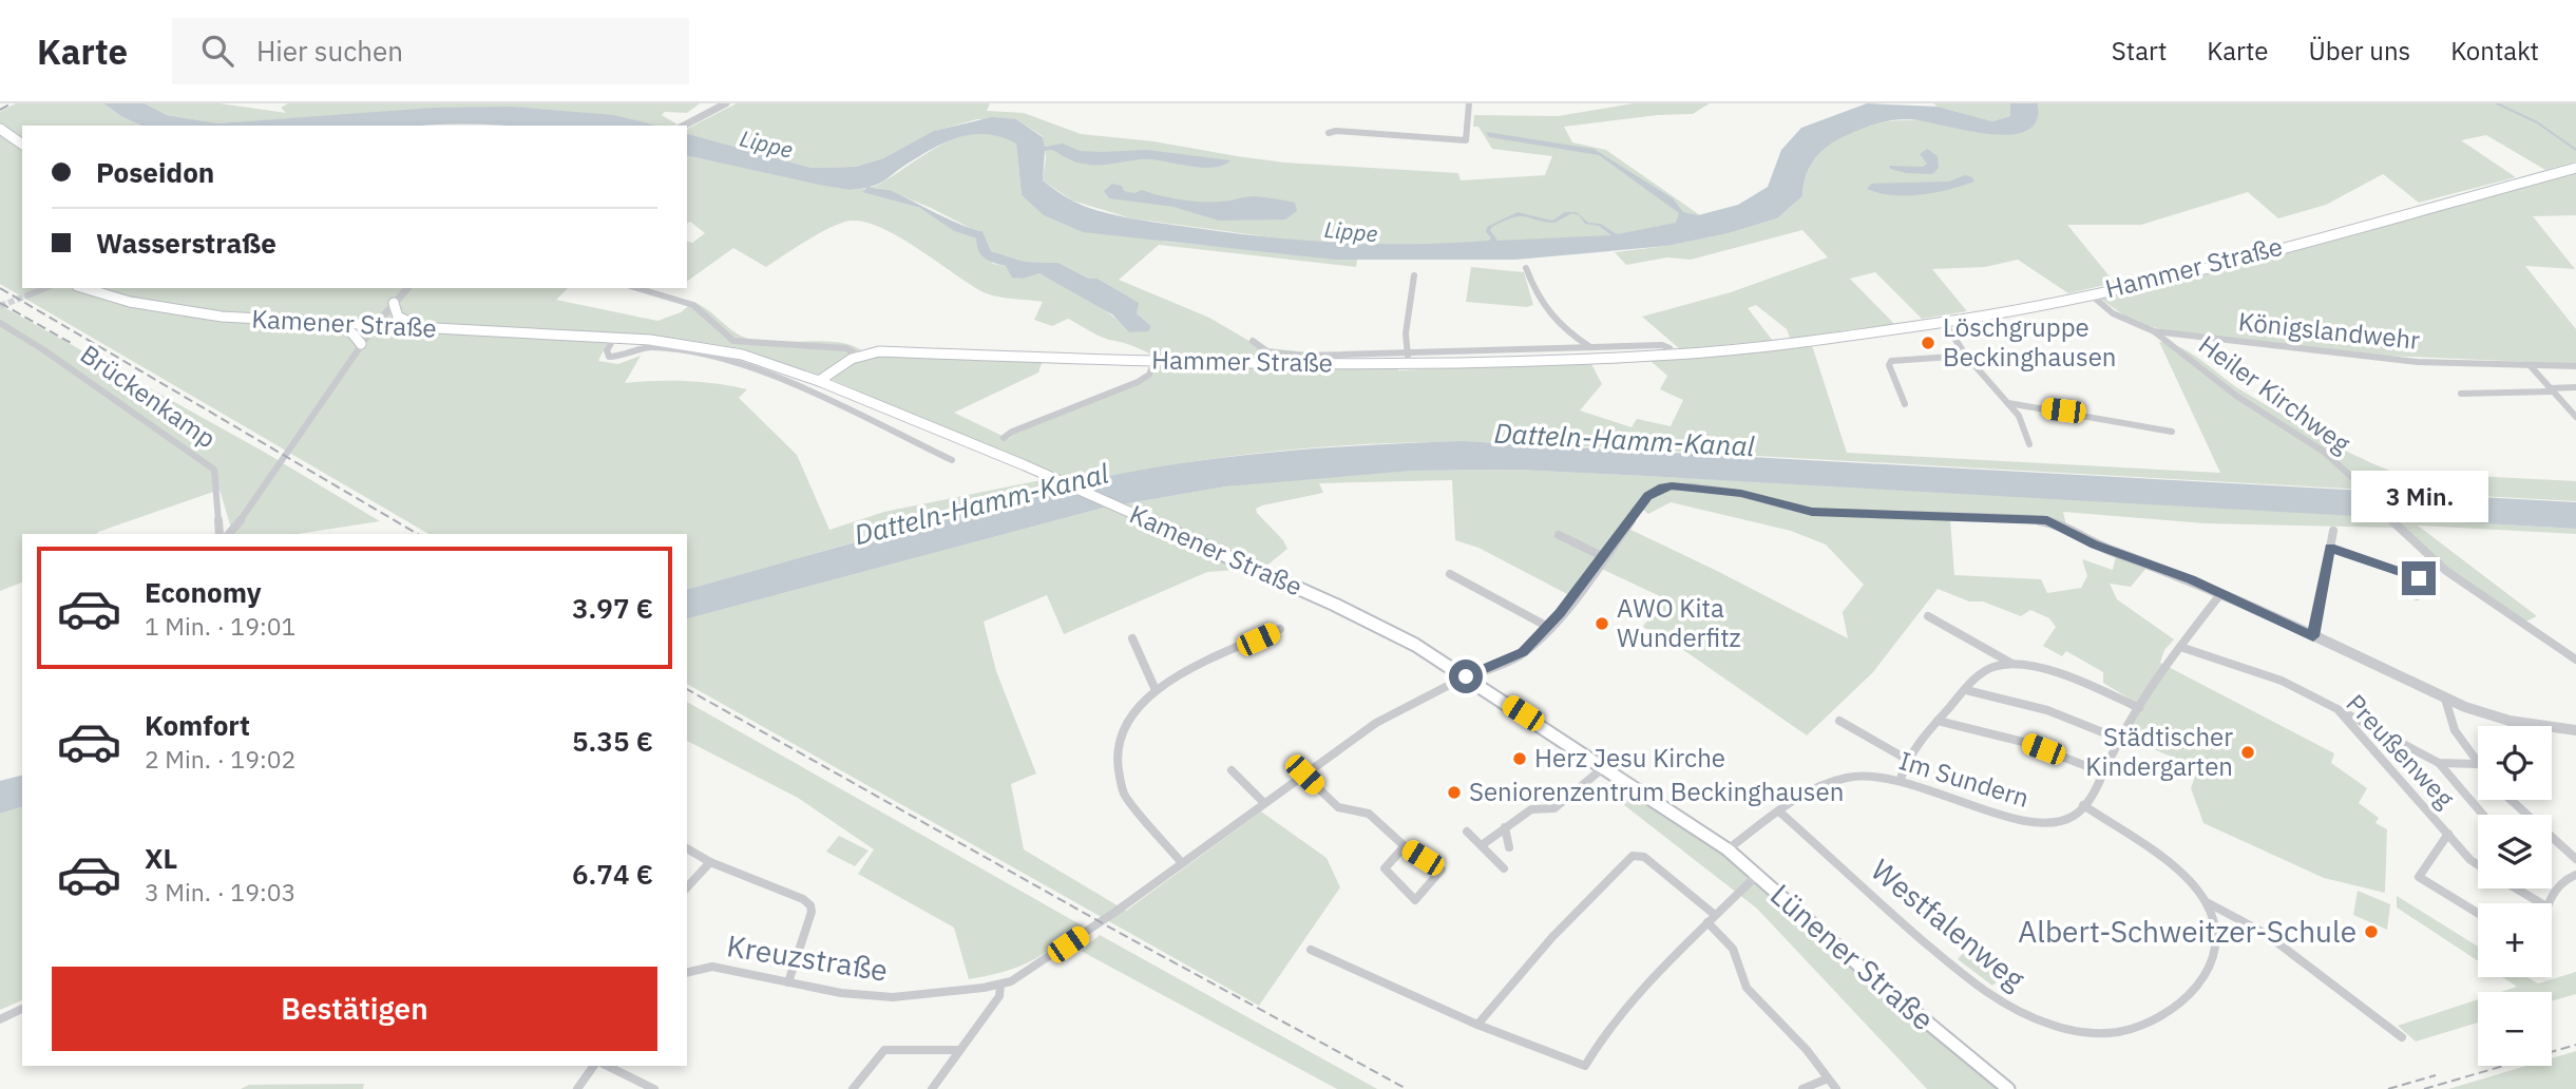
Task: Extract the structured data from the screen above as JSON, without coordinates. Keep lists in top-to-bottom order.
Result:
{
  "streets": {
    "main road": ["Hammer Straße", "Kamener Straße", "Lünener Straße"],
    "street": [
      "Königslandwehr",
      "Heiler Kirchweg",
      "Brückenkamp",
      "Preußenweg",
      "Im Sundern",
      "Westfalenweg",
      "Kreuzstraße"
    ]
  },
  "crossings": [
    ["Hammer Straße", "Kamener Straße"],
    ["Hammer Straße", "Königslandwehr"],
    ["Kamener Straße", "Lünener Straße"],
    ["Kamener Straße", "Kreuzstraße"],
    ["Königslandwehr", "Heiler Kirchweg"],
    ["Im Sundern", "Westfalenweg"],
    ["Im Sundern", "Lünener Straße"]
  ],
  "water": ["Lippe", "Datteln-Hamm-Kanal"],
  "places": [
    "Löschgruppe Beckinghausen",
    "AWO Kita Wunderfitz",
    "Städtischer Kindergarten",
    "Herz Jesu Kirche",
    "Seniorenzentrum Beckinghausen",
    "Albert-Schweitzer-Schule"
  ],
  "page": {
    "header": "Karte",
    "search": "Hier suchen",
    "nav": [
      "Start",
      "Karte",
      "Über uns",
      "Kontakt"
    ],
    "banner": ["Poseidon", "Wasserstraße"],
    "bubble": "3 Min.",
    "list": [
      {
        "name": "Economy",
        "note": "1 Min. · 19:01",
        "value": "3.97 €"
      },
      {
        "name": "Komfort",
        "note": "2 Min. · 19:02",
        "value": "5.35 €"
      },
      {
        "name": "XL",
        "note": "3 Min. · 19:03",
        "value": "6.74 €"
      }
    ],
    "map_buttons": ["+", "−"],
    "buttons": "Bestätigen"
  }
}
